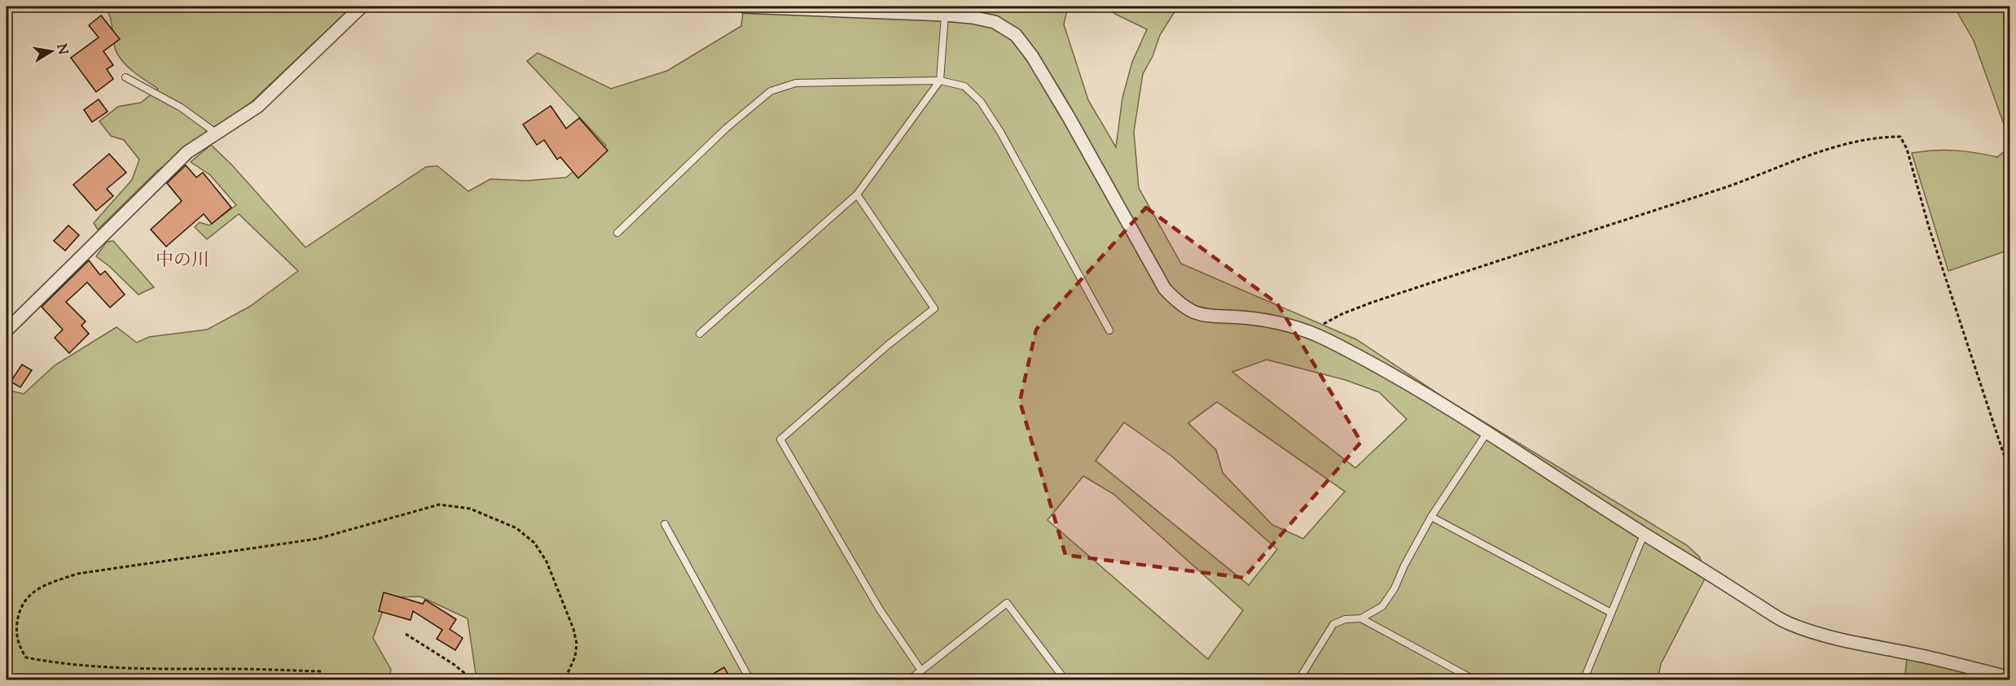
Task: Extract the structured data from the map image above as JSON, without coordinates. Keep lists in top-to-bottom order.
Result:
{
  "districts": ["中の川"],
  "north": "right"
}
